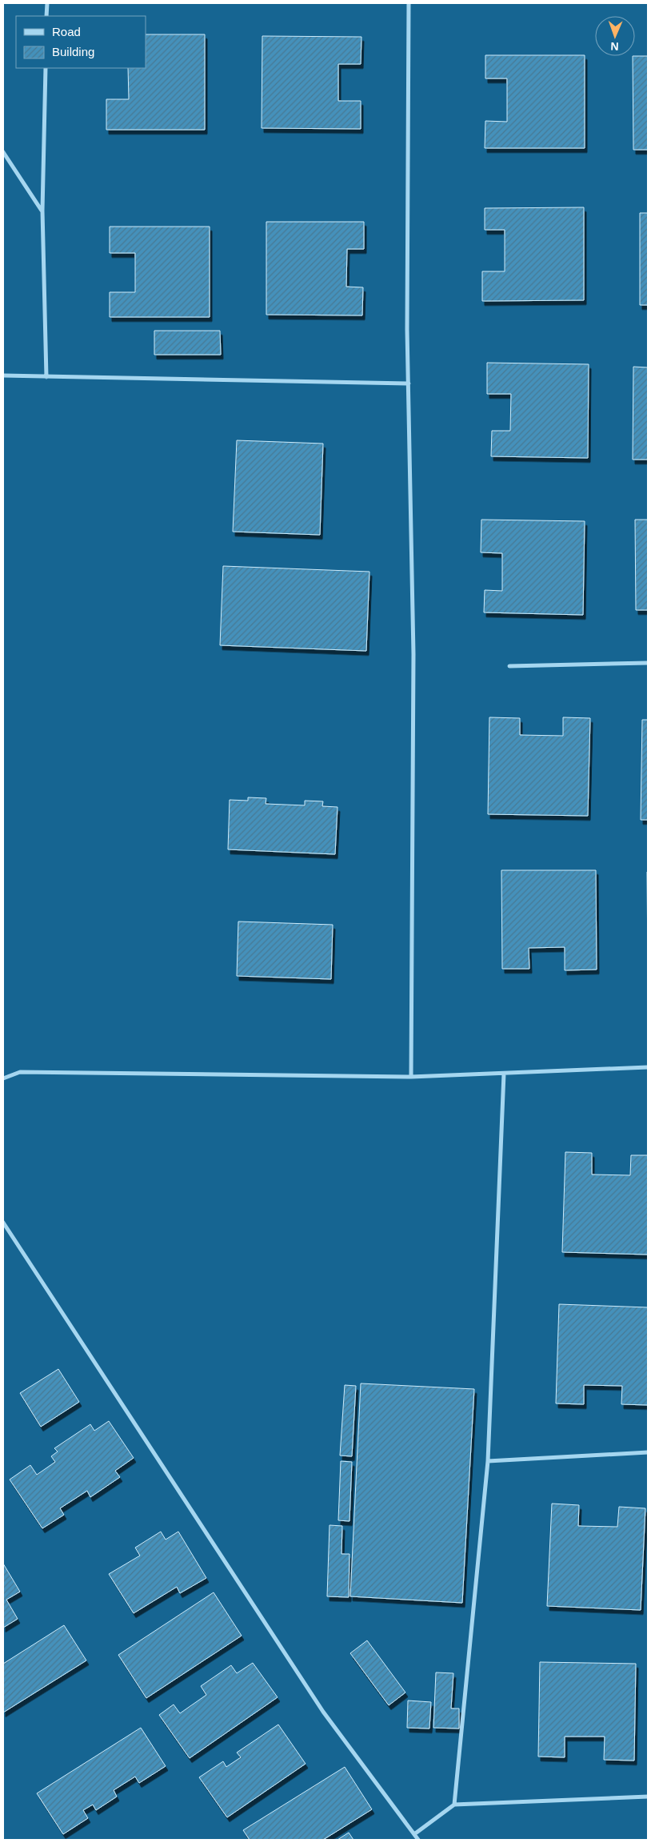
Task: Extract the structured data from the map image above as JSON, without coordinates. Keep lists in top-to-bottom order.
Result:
{
  "legend": ["Road", "Building"],
  "north": "bottom"
}
